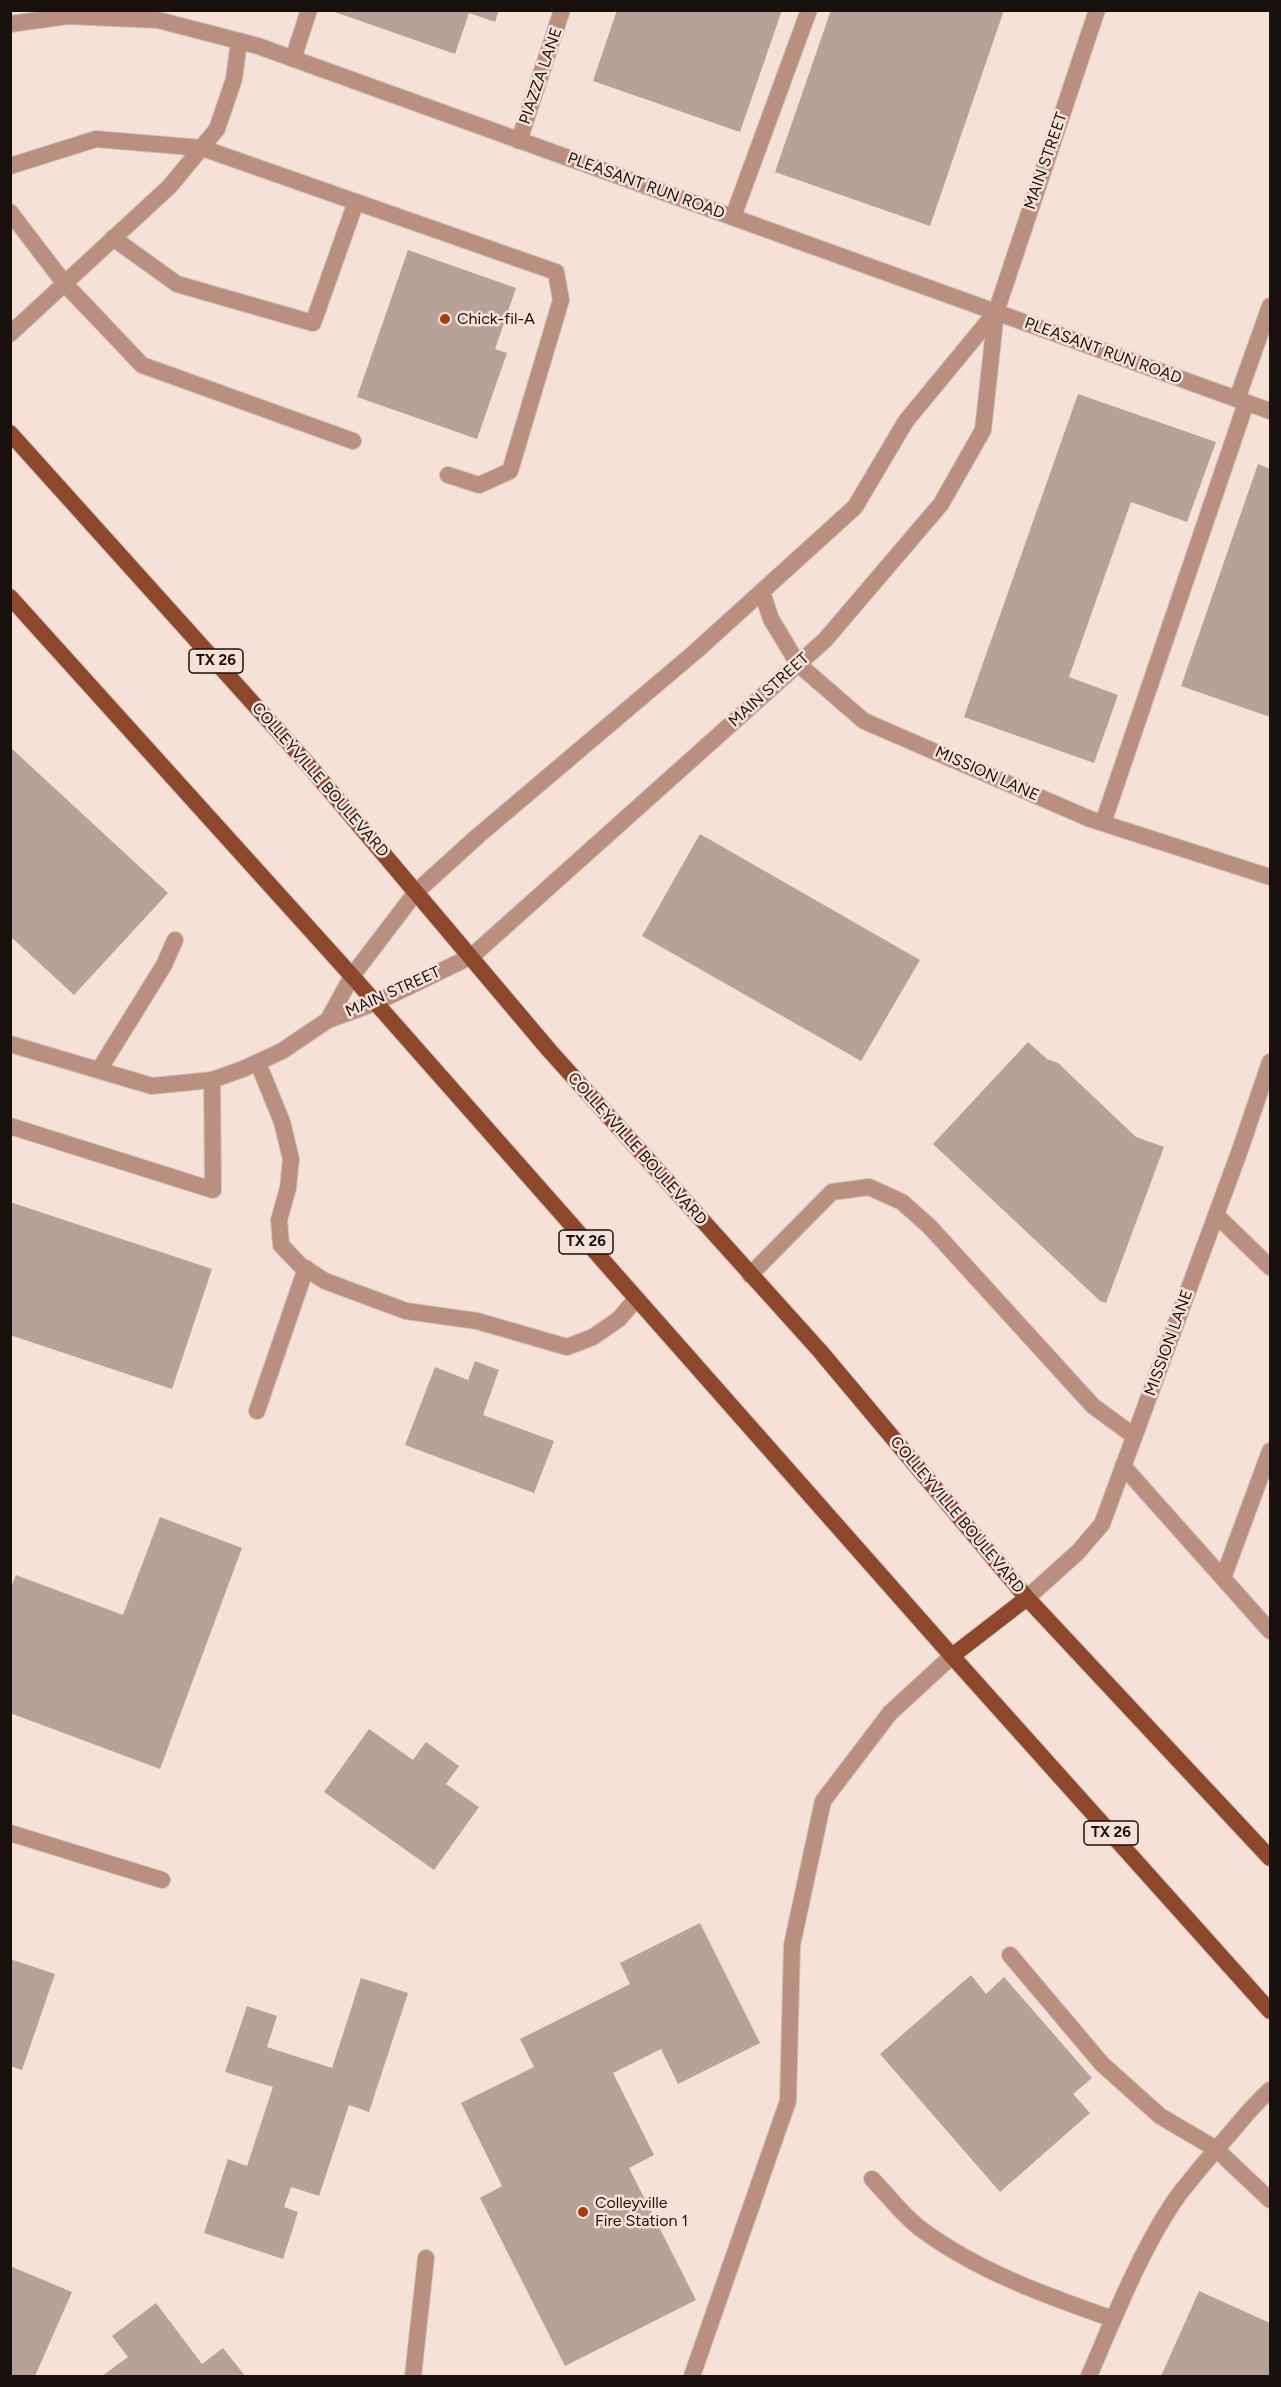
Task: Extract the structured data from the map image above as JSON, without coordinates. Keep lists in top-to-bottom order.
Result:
{
  "streets": {
    "main road": ["TX 26", "COLLEYVILLE BOULEVARD"],
    "street": [
      "PIAZZA LANE",
      "MAIN STREET",
      "PLEASANT RUN ROAD",
      "MISSION LANE"
    ]
  },
  "crossings": [
    ["PIAZZA LANE", "PLEASANT RUN ROAD"],
    ["MAIN STREET", "PLEASANT RUN ROAD"],
    ["MAIN STREET", "TX 26"],
    ["MAIN STREET", "MISSION LANE"],
    ["MAIN STREET", "COLLEYVILLE BOULEVARD"],
    ["MISSION LANE", "COLLEYVILLE BOULEVARD"]
  ],
  "places": ["Chick-fil-A", "Colleyville Fire Station 1"]
}
